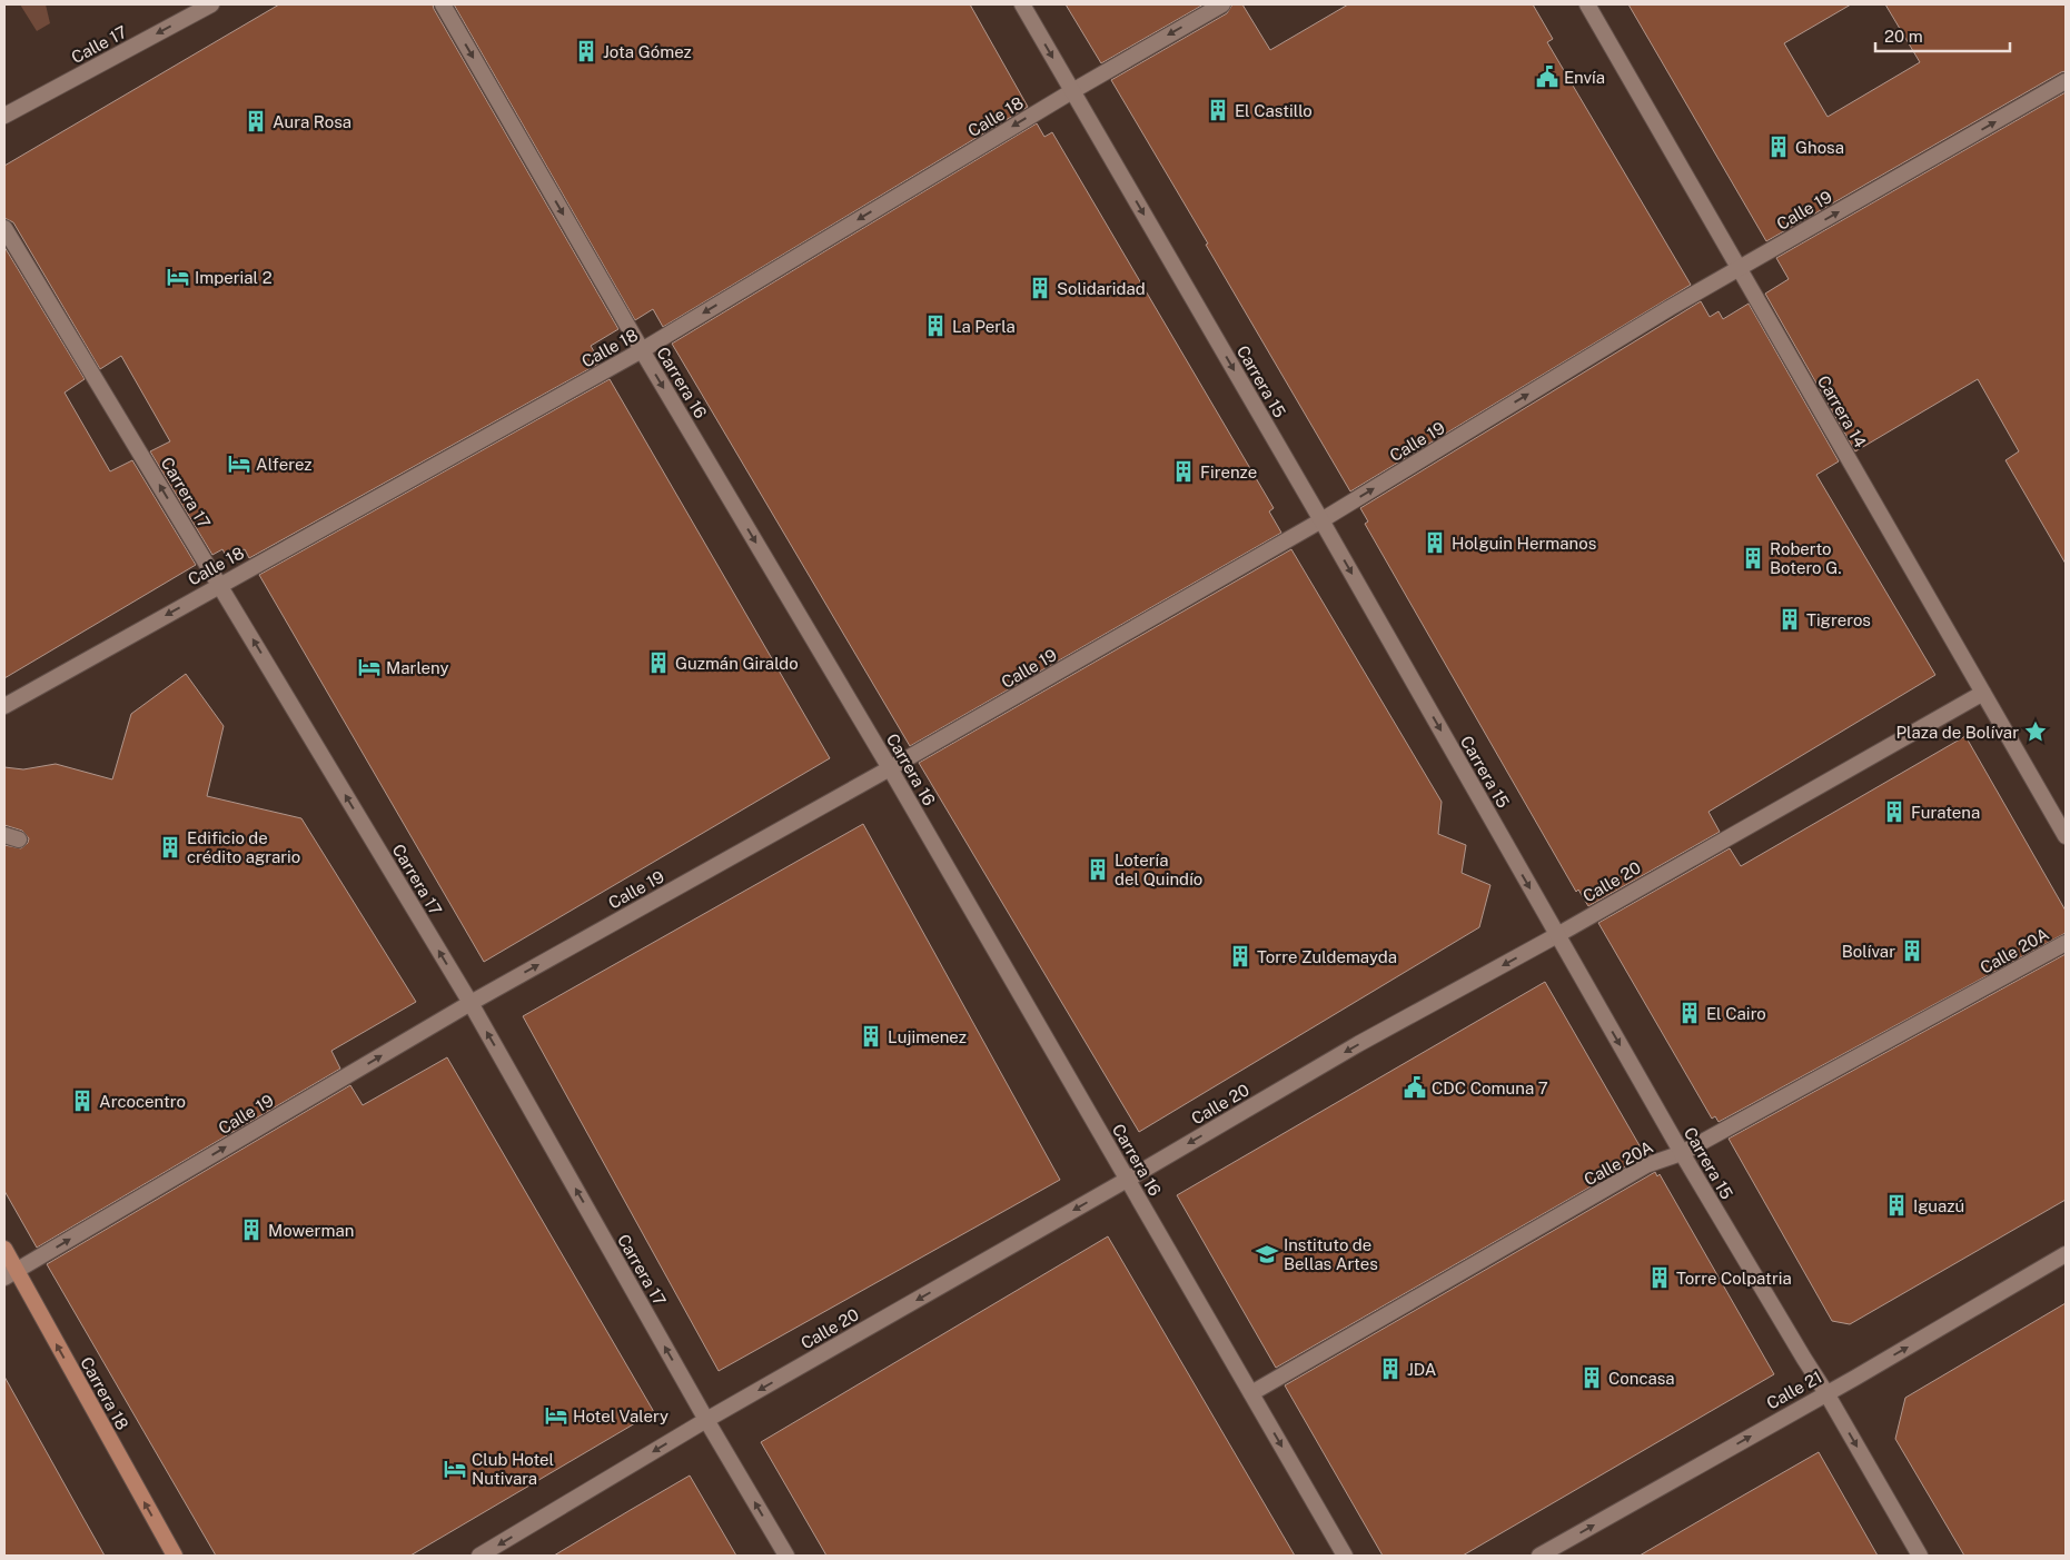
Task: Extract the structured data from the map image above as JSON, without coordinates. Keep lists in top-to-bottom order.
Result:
{
  "streets": {
    "main road": ["Carrera 18"],
    "street": [
      "Calle 17",
      "Calle 18",
      "Calle 19",
      "Carrera 15",
      "Carrera 16",
      "Carrera 14",
      "Carrera 17",
      "Calle 20",
      "Calle 20A",
      "Calle 21"
    ]
  },
  "crossings": [
    ["Calle 18", "Carrera 15"],
    ["Calle 18", "Carrera 16"],
    ["Calle 18", "Carrera 17"],
    ["Calle 19", "Carrera 15"],
    ["Calle 19", "Carrera 16"],
    ["Calle 19", "Carrera 14"],
    ["Calle 19", "Carrera 17"],
    ["Calle 19", "Carrera 18"],
    ["Carrera 15", "Calle 20"],
    ["Carrera 15", "Calle 20A"],
    ["Carrera 15", "Calle 21"],
    ["Carrera 16", "Calle 20"],
    ["Carrera 16", "Calle 20A"],
    ["Carrera 14", "Calle 20"],
    ["Carrera 17", "Calle 20"]
  ],
  "one_way": [
    "Calle 17",
    "Calle 18",
    "Calle 19",
    "Carrera 15",
    "Carrera 16",
    "Carrera 17",
    "Calle 20",
    "Calle 21",
    "Carrera 18"
  ],
  "places": {
    "building": [
      "Jota Gómez",
      "El Castillo",
      "Aura Rosa",
      "Ghosa",
      "Solidaridad",
      "La Perla",
      "Firenze",
      "Holguin Hermanos",
      "Roberto Botero G.",
      "Tigreros",
      "Guzmán Giraldo",
      "Furatena",
      "Edificio de crédito agrario",
      "Lotería del Quindío",
      "Bolívar",
      "Torre Zuldemayda",
      "El Cairo",
      "Lujimenez",
      "Arcocentro",
      "Iguazú",
      "Mowerman",
      "Torre Colpatria",
      "JDA",
      "Concasa"
    ],
    "public building": ["Envía", "CDC Comuna 7"],
    "hotel": [
      "Imperial 2",
      "Alferez",
      "Marleny",
      "Hotel Valery",
      "Club Hotel Nutivara"
    ],
    "place": ["Plaza de Bolívar"],
    "school or university": ["Instituto de Bellas Artes"]
  },
  "scale_bar": "20 m"
}
